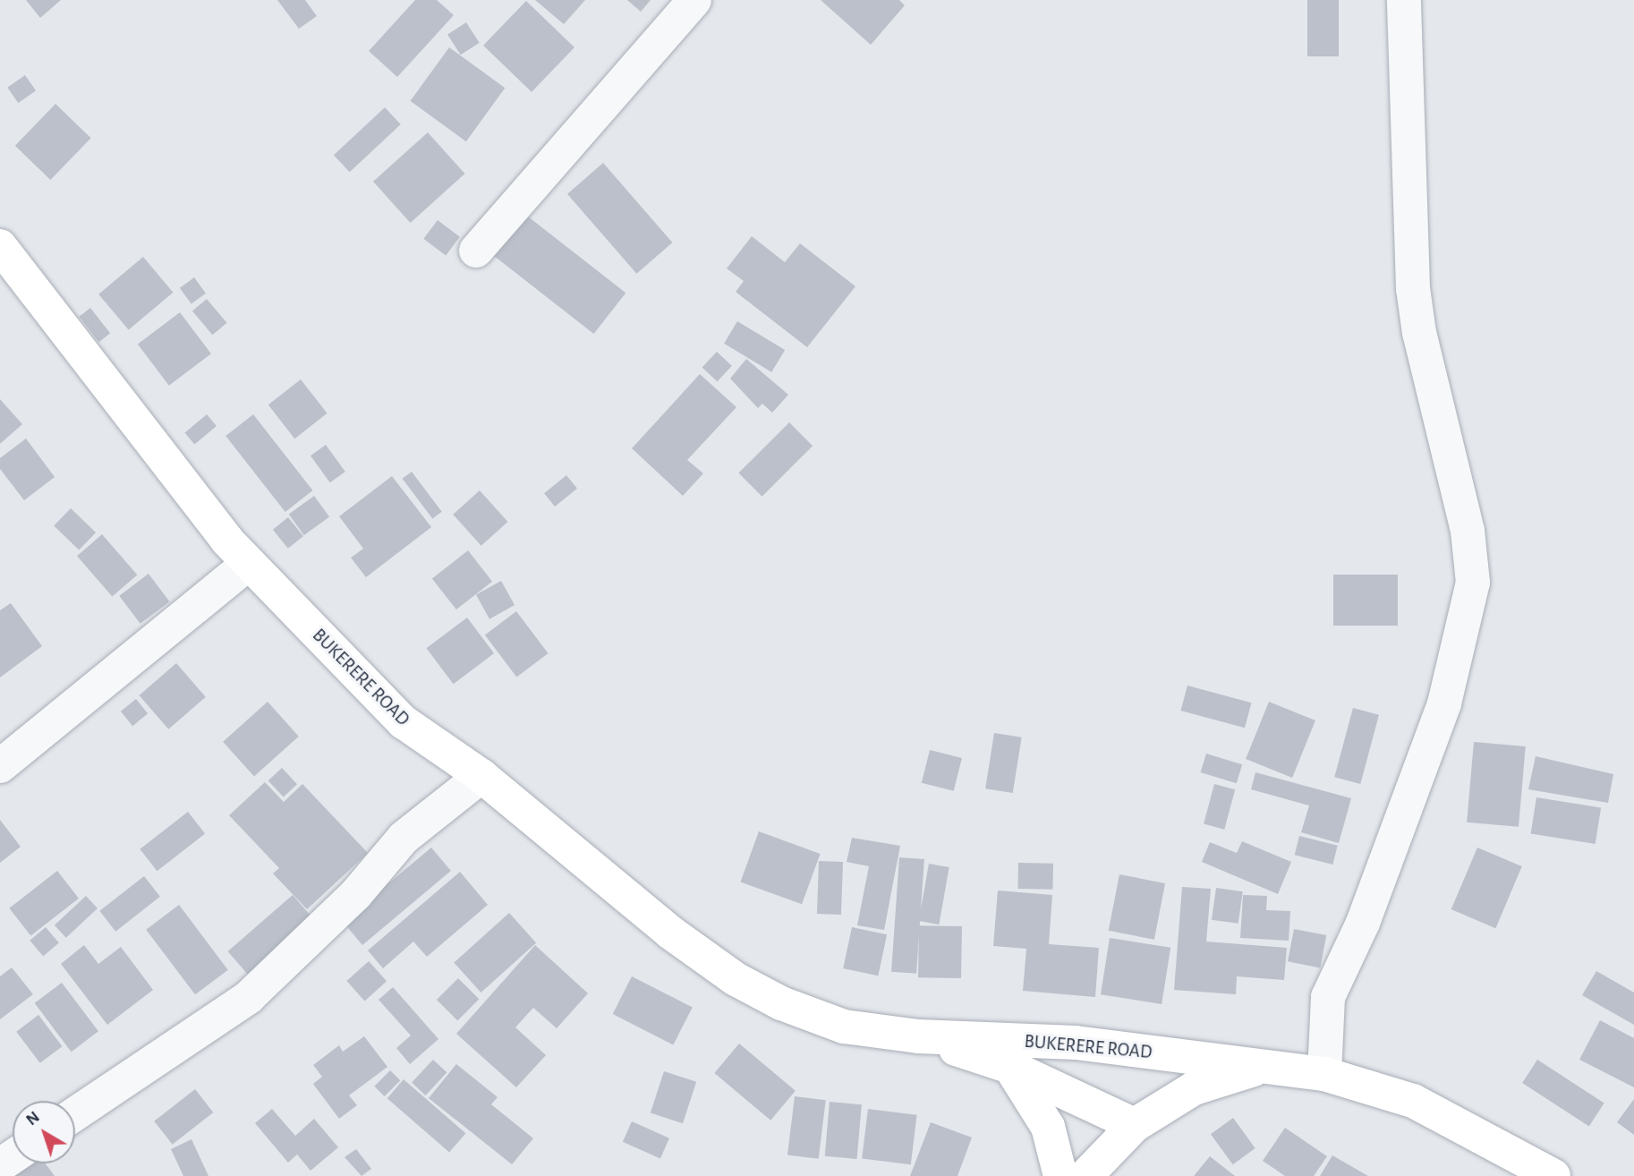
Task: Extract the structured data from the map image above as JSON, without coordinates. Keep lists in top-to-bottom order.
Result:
{
  "streets": {
    "street": ["BUKERERE ROAD"]
  },
  "north": "top left"
}
